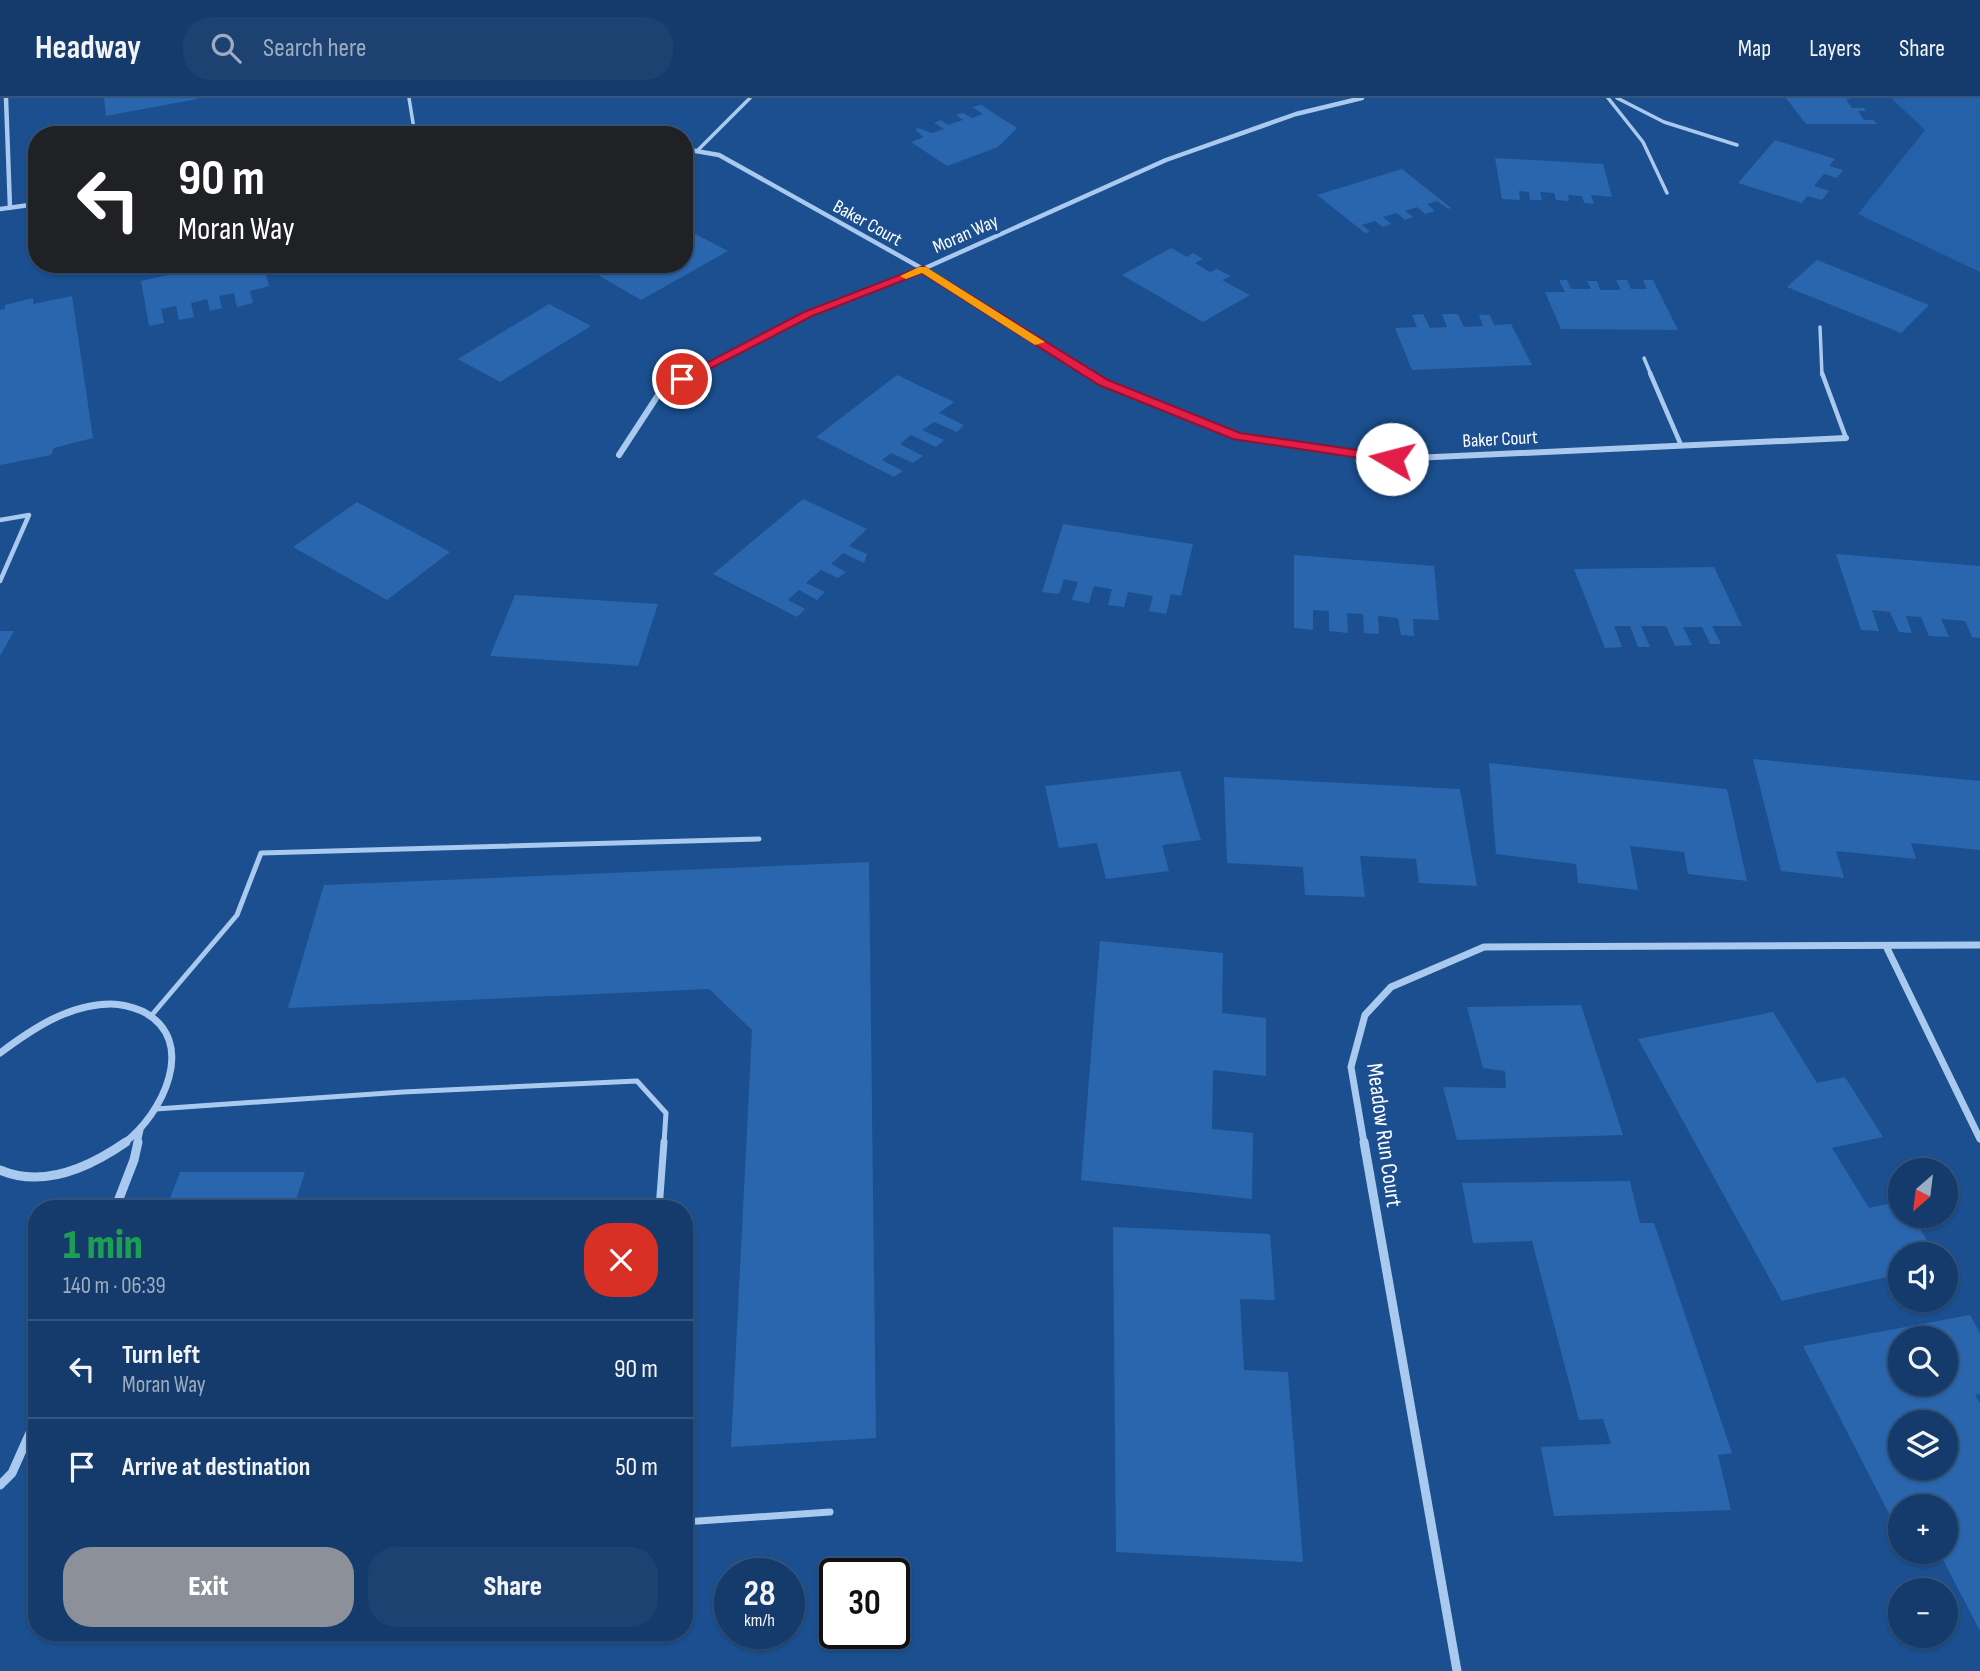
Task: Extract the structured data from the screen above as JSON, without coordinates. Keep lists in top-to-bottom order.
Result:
{
  "streets": {
    "street": ["Baker Court", "Moran Way", "Meadow Run Court"]
  },
  "crossings": [
    ["Baker Court", "Moran Way"]
  ],
  "north": "bottom left",
  "page": {
    "header": "Headway",
    "search": "Search here",
    "nav": ["Map", "Layers", "Share"],
    "turn": ["90 m", "Moran Way"],
    "map_buttons": ["+", "−"],
    "heading": ["1 min", "140 m · 06:39"],
    "list": [
      {
        "name": "Turn left",
        "note": "Moran Way",
        "value": "90 m"
      },
      {
        "name": "Arrive at destination",
        "value": "50 m"
      }
    ],
    "buttons": ["Exit", "Share"],
    "speed": "28 km/h",
    "limit": "30"
  }
}
